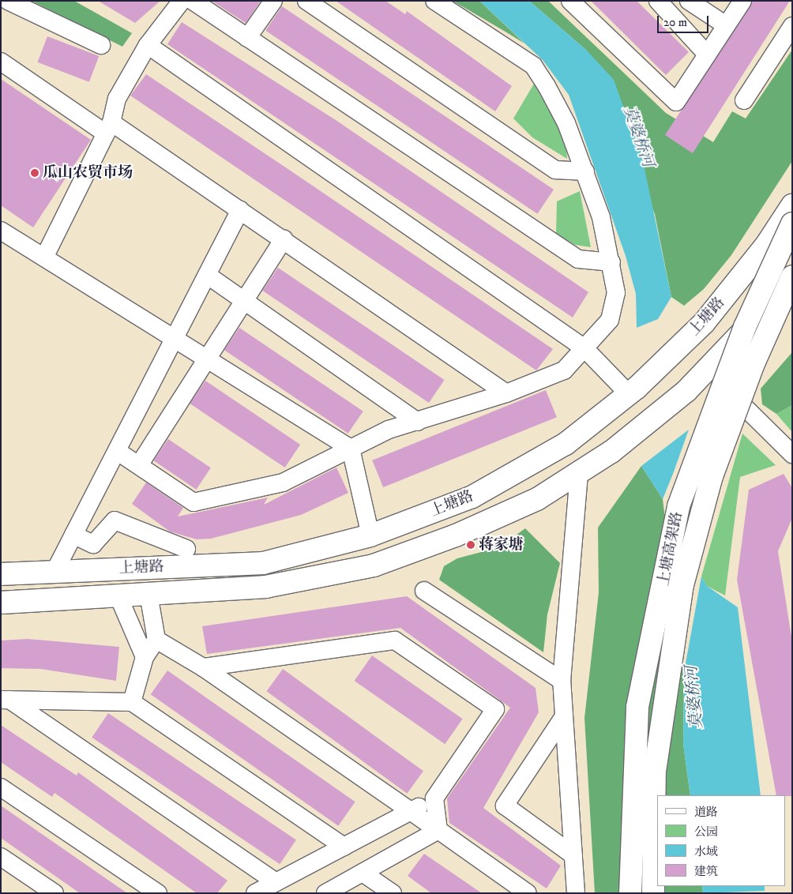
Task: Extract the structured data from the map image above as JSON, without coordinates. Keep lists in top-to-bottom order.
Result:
{
  "streets": {
    "main road": ["上塘路", "上塘高架路"]
  },
  "water": ["莫婆桥河"],
  "places": ["瓜山农贸市场", "蒋家塘"],
  "legend": [
    "道路",
    "公园",
    "水域",
    "建筑"
  ],
  "scale_bar": "20 m"
}
